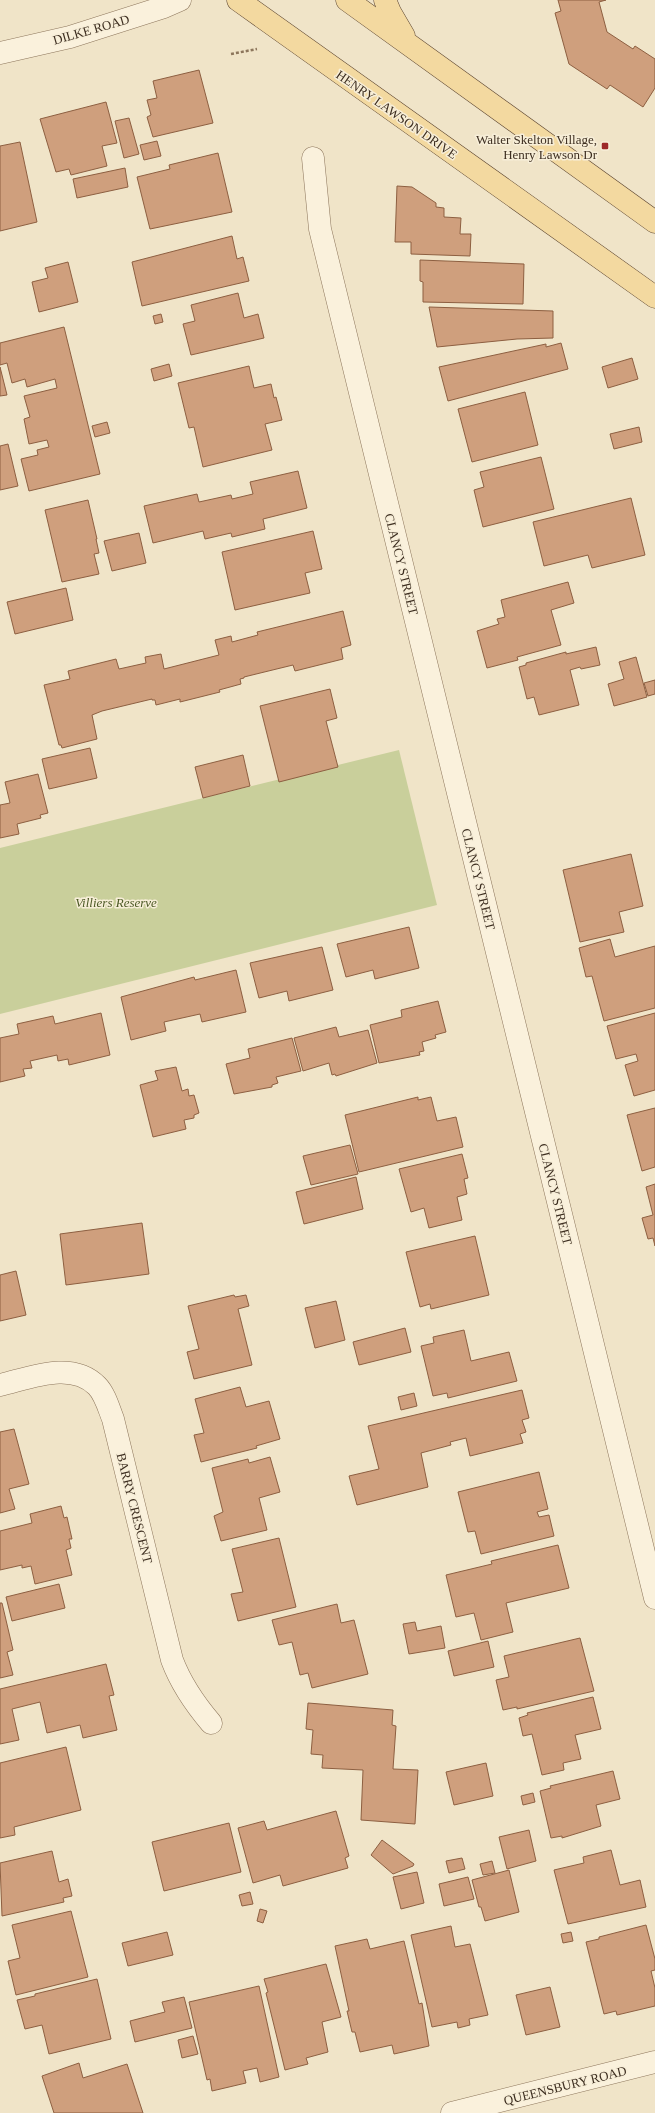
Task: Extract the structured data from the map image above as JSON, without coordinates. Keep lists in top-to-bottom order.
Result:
{
  "streets": {
    "main road": ["HENRY LAWSON DRIVE"],
    "street": [
      "DILKE ROAD",
      "CLANCY STREET",
      "BARRY CRESCENT",
      "QUEENSBURY ROAD"
    ]
  },
  "parks": ["Villiers Reserve"],
  "places": {
    "transit": ["Walter Skelton Village, Henry Lawson Dr"]
  }
}
